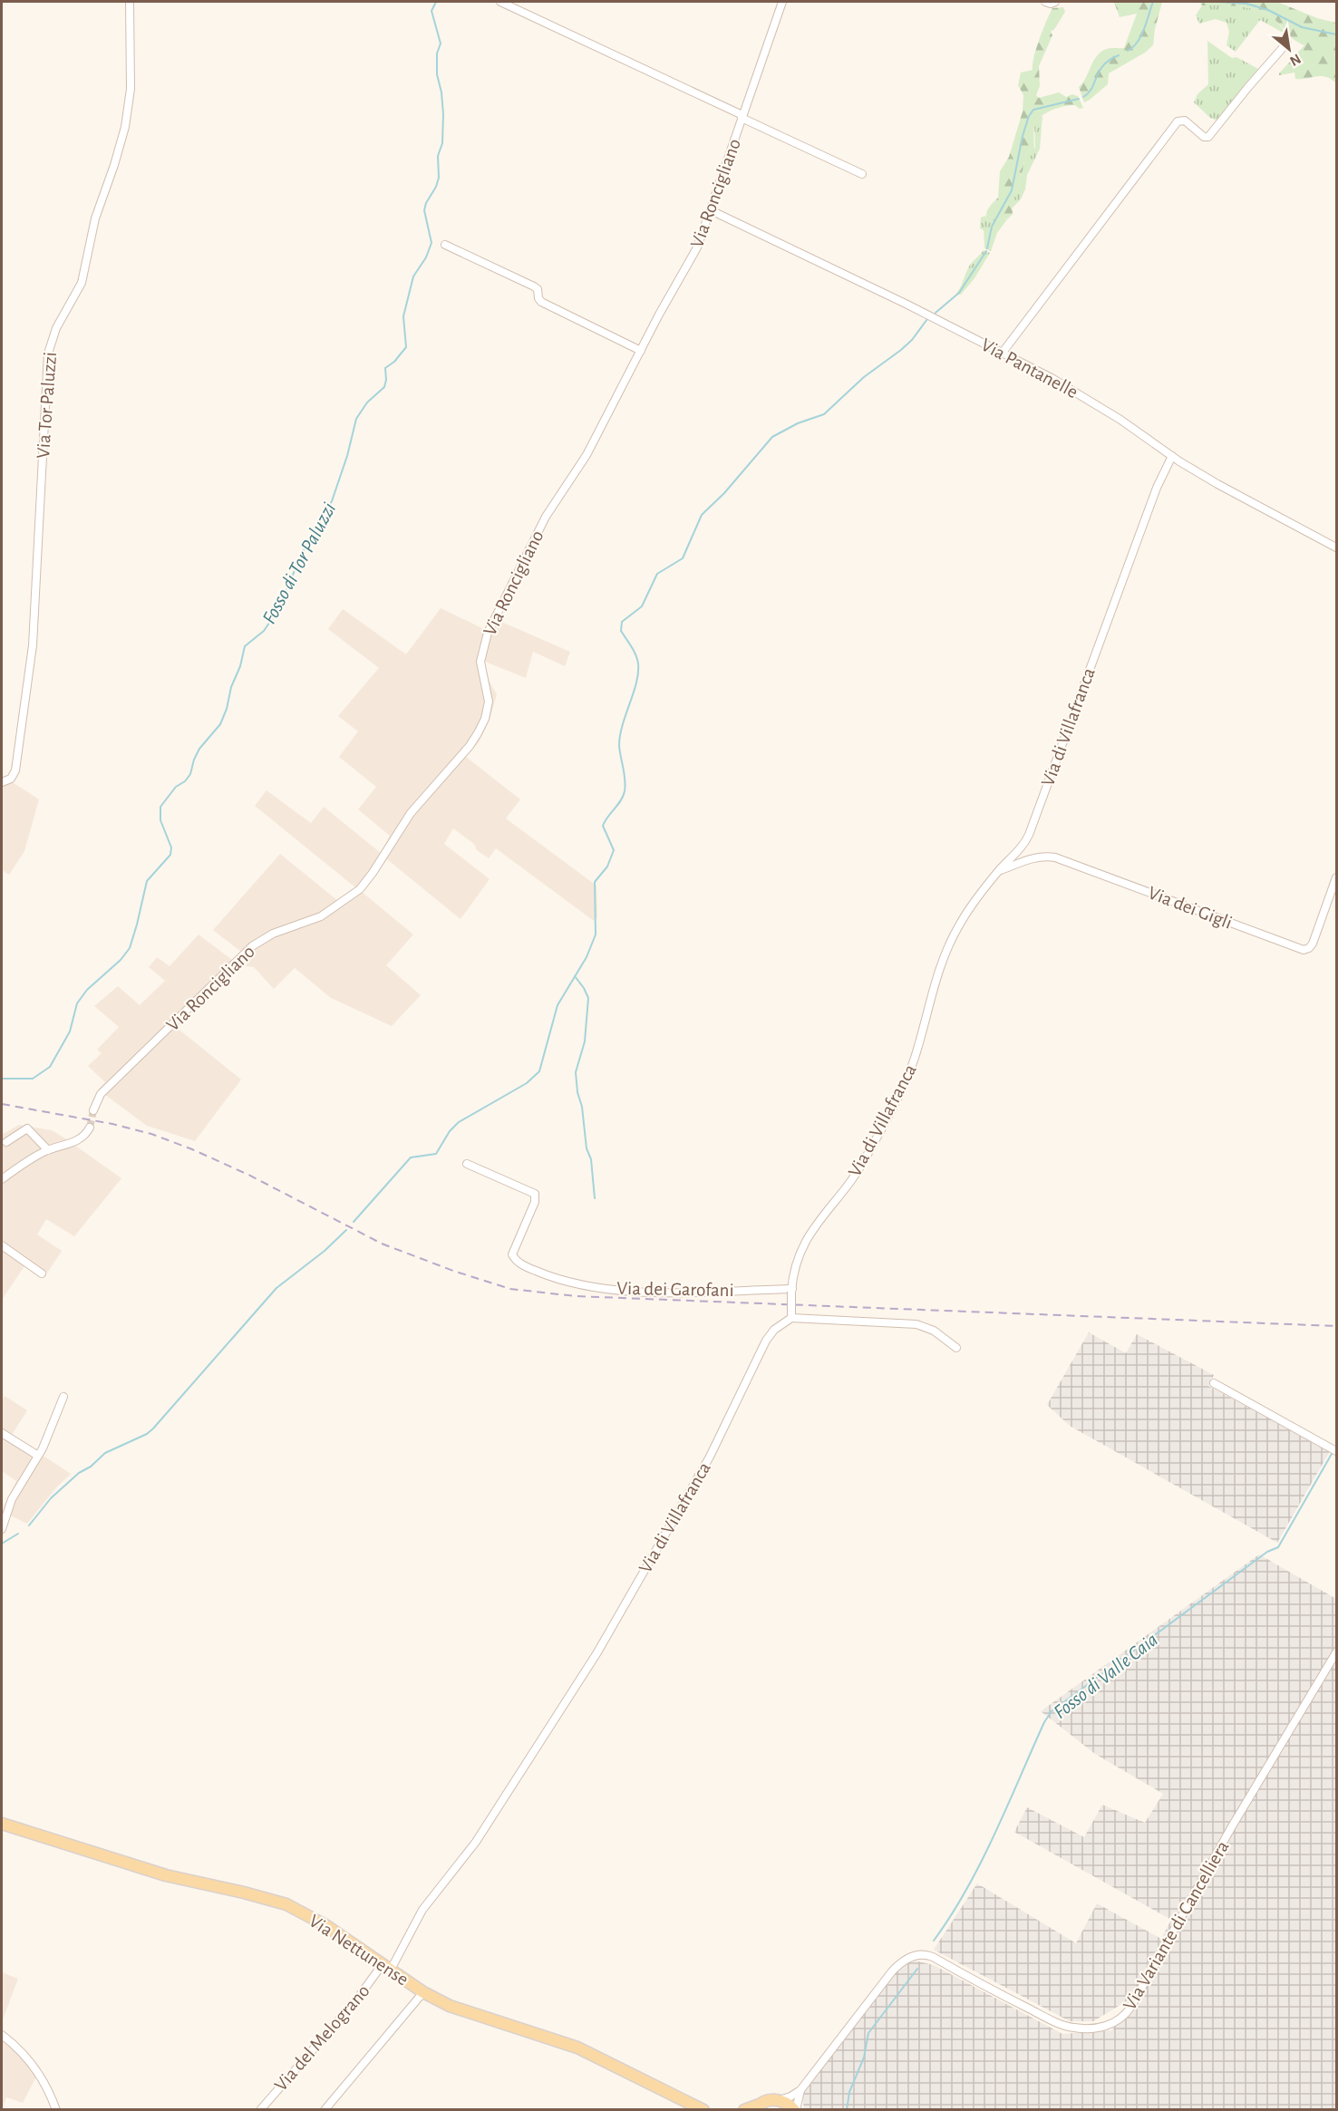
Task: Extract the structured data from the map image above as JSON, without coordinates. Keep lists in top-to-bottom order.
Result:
{
  "streets": {
    "main road": ["Via Nettunense"],
    "street": [
      "Via Roncigliano",
      "Via Pantanelle",
      "Via Tor Paluzzi",
      "Via di Villafranca",
      "Via dei Gigli",
      "Via dei Garofani",
      "Via Variante di Cancelliera",
      "Via del Melograno"
    ]
  },
  "crossings": [
    ["Via Roncigliano", "Via Pantanelle"],
    ["Via Pantanelle", "Via di Villafranca"],
    ["Via di Villafranca", "Via dei Gigli"],
    ["Via di Villafranca", "Via dei Garofani"],
    ["Via di Villafranca", "Via Nettunense"],
    ["Via di Villafranca", "Via del Melograno"],
    ["Via Nettunense", "Via del Melograno"]
  ],
  "water": ["Fosso di Tor Paluzzi", "Fosso di Valle Caia"],
  "north": "bottom right"
}
